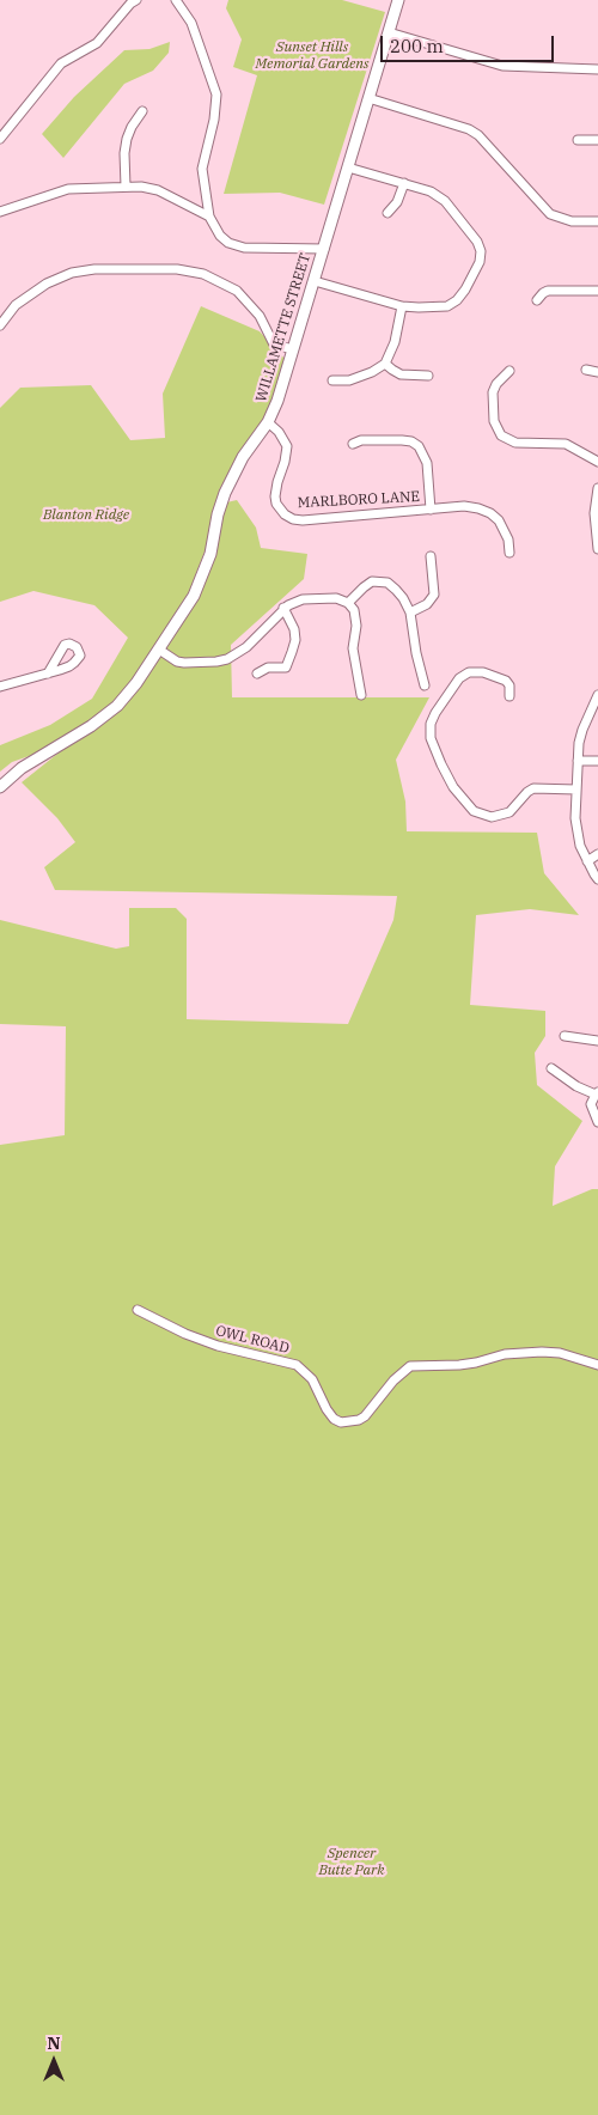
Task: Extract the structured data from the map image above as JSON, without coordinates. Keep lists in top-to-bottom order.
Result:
{
  "streets": {
    "main road": ["WILLAMETTE STREET"],
    "street": ["MARLBORO LANE", "OWL ROAD"]
  },
  "crossings": [
    ["WILLAMETTE STREET", "MARLBORO LANE"]
  ],
  "parks": ["Sunset Hills Memorial Gardens", "Blanton Ridge", "Spencer Butte Park"],
  "scale_bar": "200 m",
  "north": "top"
}
